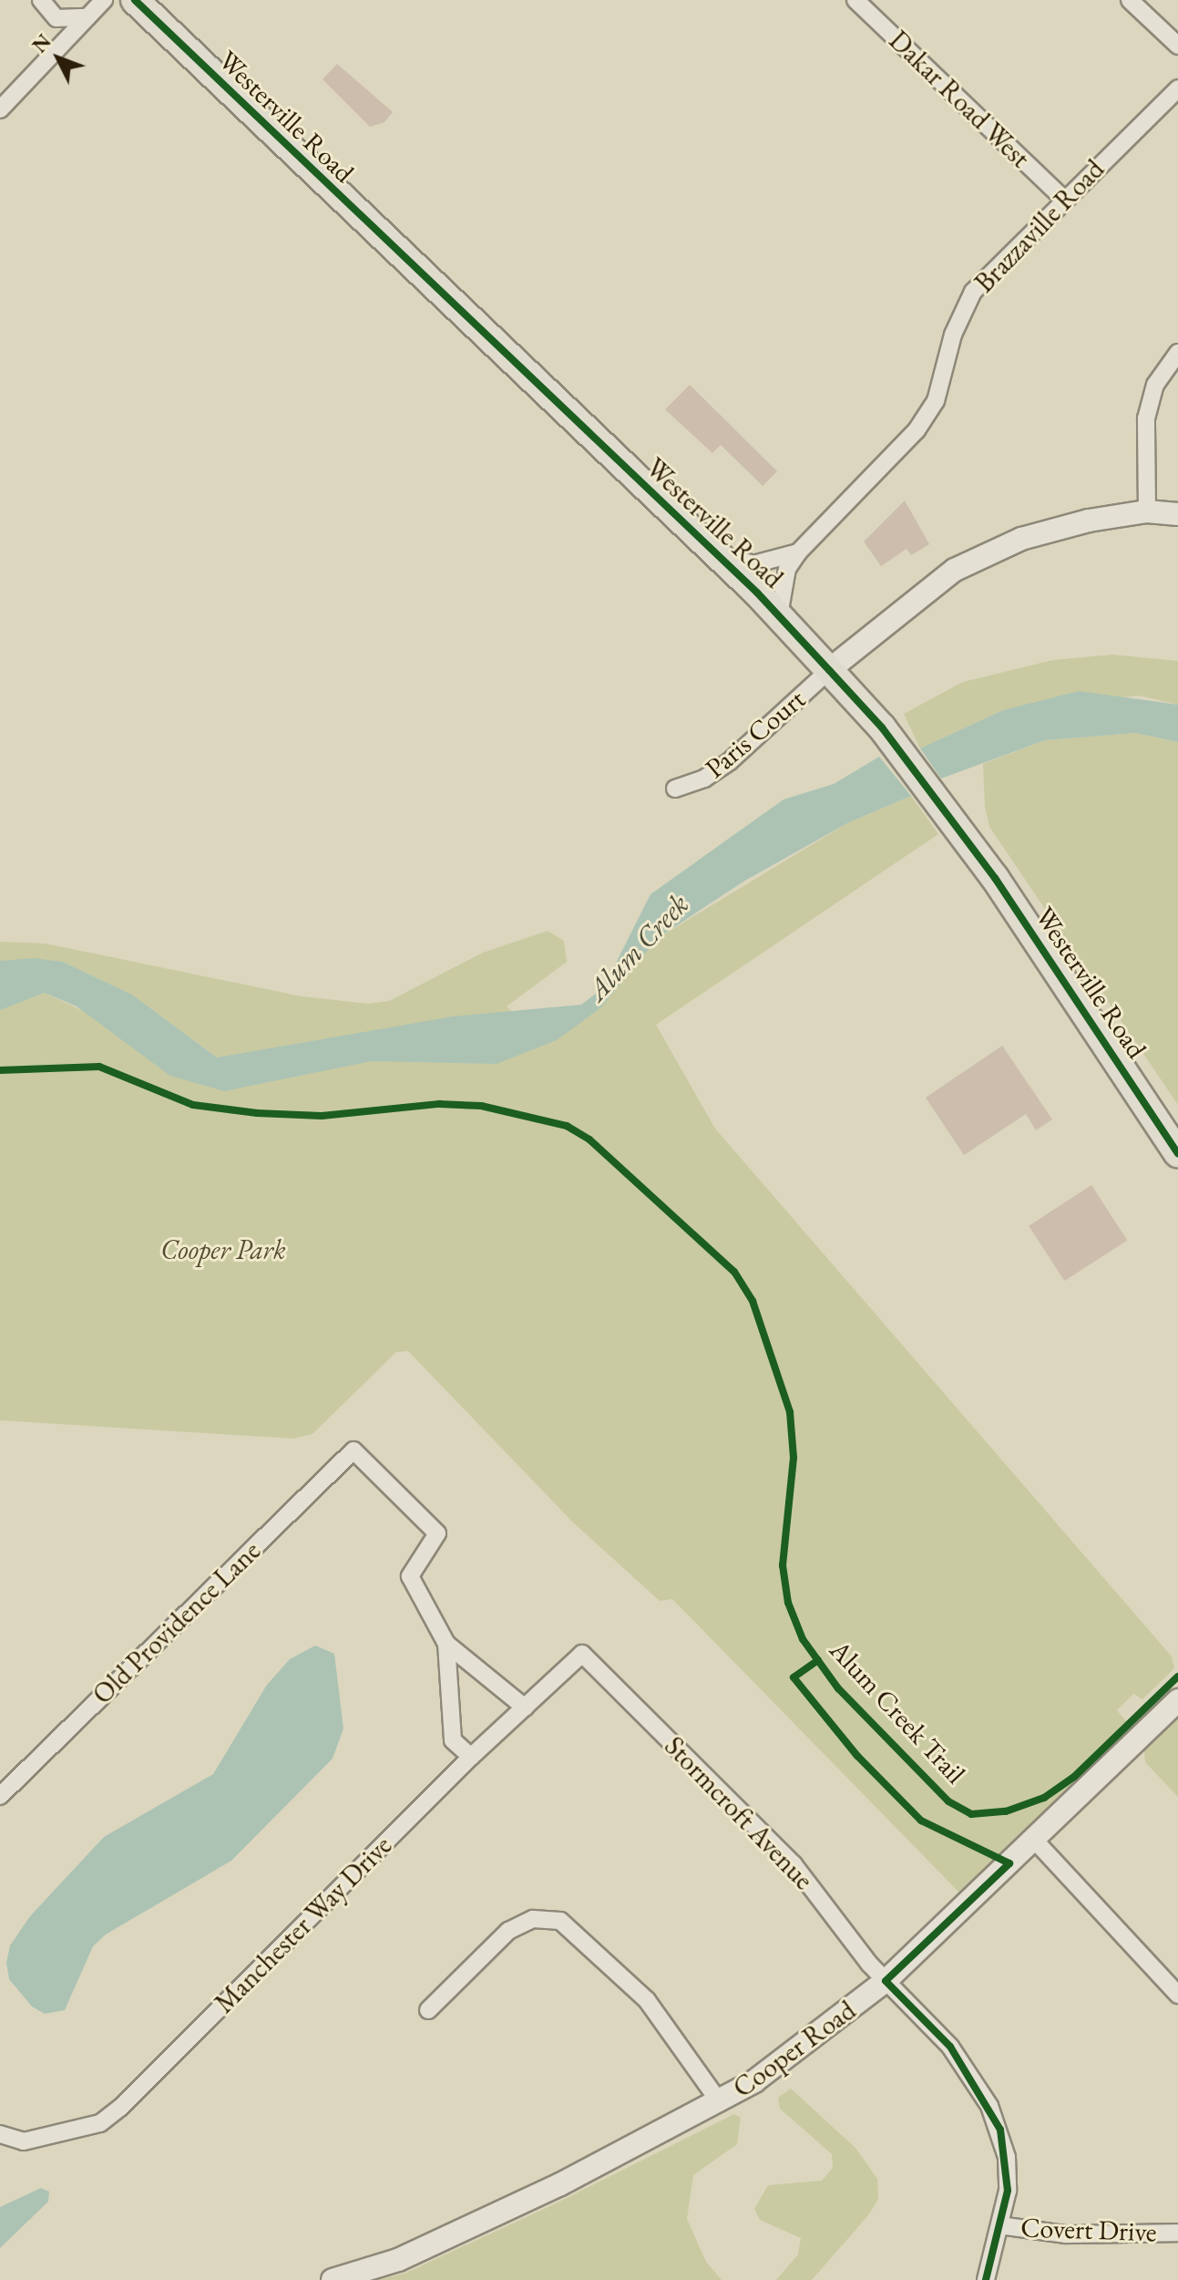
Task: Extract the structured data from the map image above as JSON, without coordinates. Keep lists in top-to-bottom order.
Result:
{
  "streets": {
    "main road": ["Westerville Road"],
    "street": [
      "Dakar Road West",
      "Brazzaville Road",
      "Paris Court",
      "Old Providence Lane",
      "Stormcroft Avenue",
      "Manchester Way Drive",
      "Cooper Road",
      "Covert Drive"
    ],
    "cycle path": ["Alum Creek Trail"]
  },
  "crossings": [
    ["Dakar Road West", "Brazzaville Road"],
    ["Westerville Road", "Brazzaville Road"],
    ["Westerville Road", "Paris Court"],
    ["Stormcroft Avenue", "Manchester Way Drive"],
    ["Stormcroft Avenue", "Cooper Road"],
    ["Stormcroft Avenue", "Covert Drive"]
  ],
  "water": ["Alum Creek"],
  "parks": ["Cooper Park"],
  "north": "top left"
}
